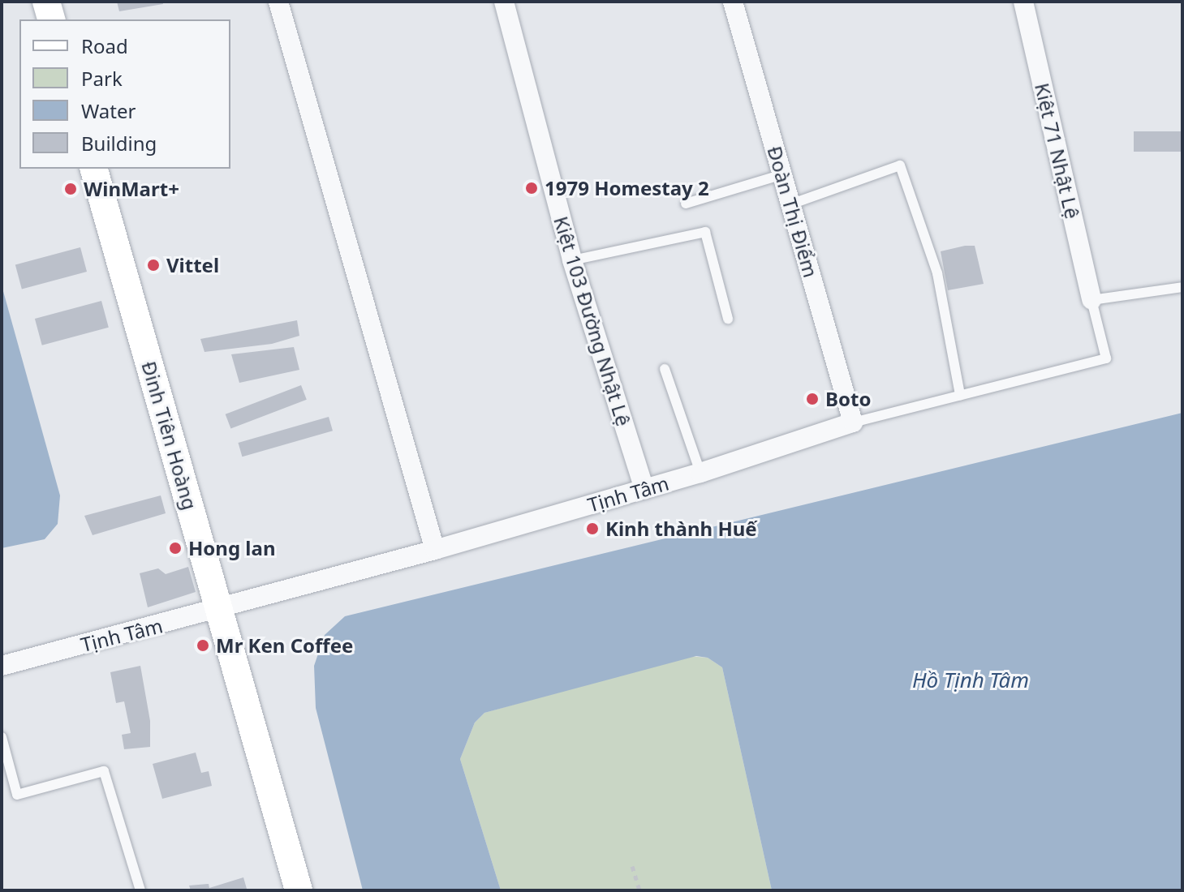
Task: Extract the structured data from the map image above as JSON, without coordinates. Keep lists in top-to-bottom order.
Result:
{
  "streets": {
    "main road": ["Đinh Tiên Hoàng"],
    "street": [
      "Kiệt 71 Nhật Lệ",
      "Đoàn Thị Điểm",
      "Kiệt 103 Đường Nhật Lệ",
      "Tịnh Tâm"
    ]
  },
  "crossings": [
    ["Kiệt 71 Nhật Lệ", "Tịnh Tâm"],
    ["Đoàn Thị Điểm", "Tịnh Tâm"],
    ["Kiệt 103 Đường Nhật Lệ", "Tịnh Tâm"],
    ["Đinh Tiên Hoàng", "Tịnh Tâm"]
  ],
  "water": ["Hồ Tịnh Tâm"],
  "places": [
    "1979 Homestay 2",
    "WinMart+",
    "Vittel",
    "Boto",
    "Kinh thành Huế",
    "Hong lan",
    "Mr Ken Coffee"
  ],
  "legend": [
    "Road",
    "Park",
    "Water",
    "Building"
  ]
}
